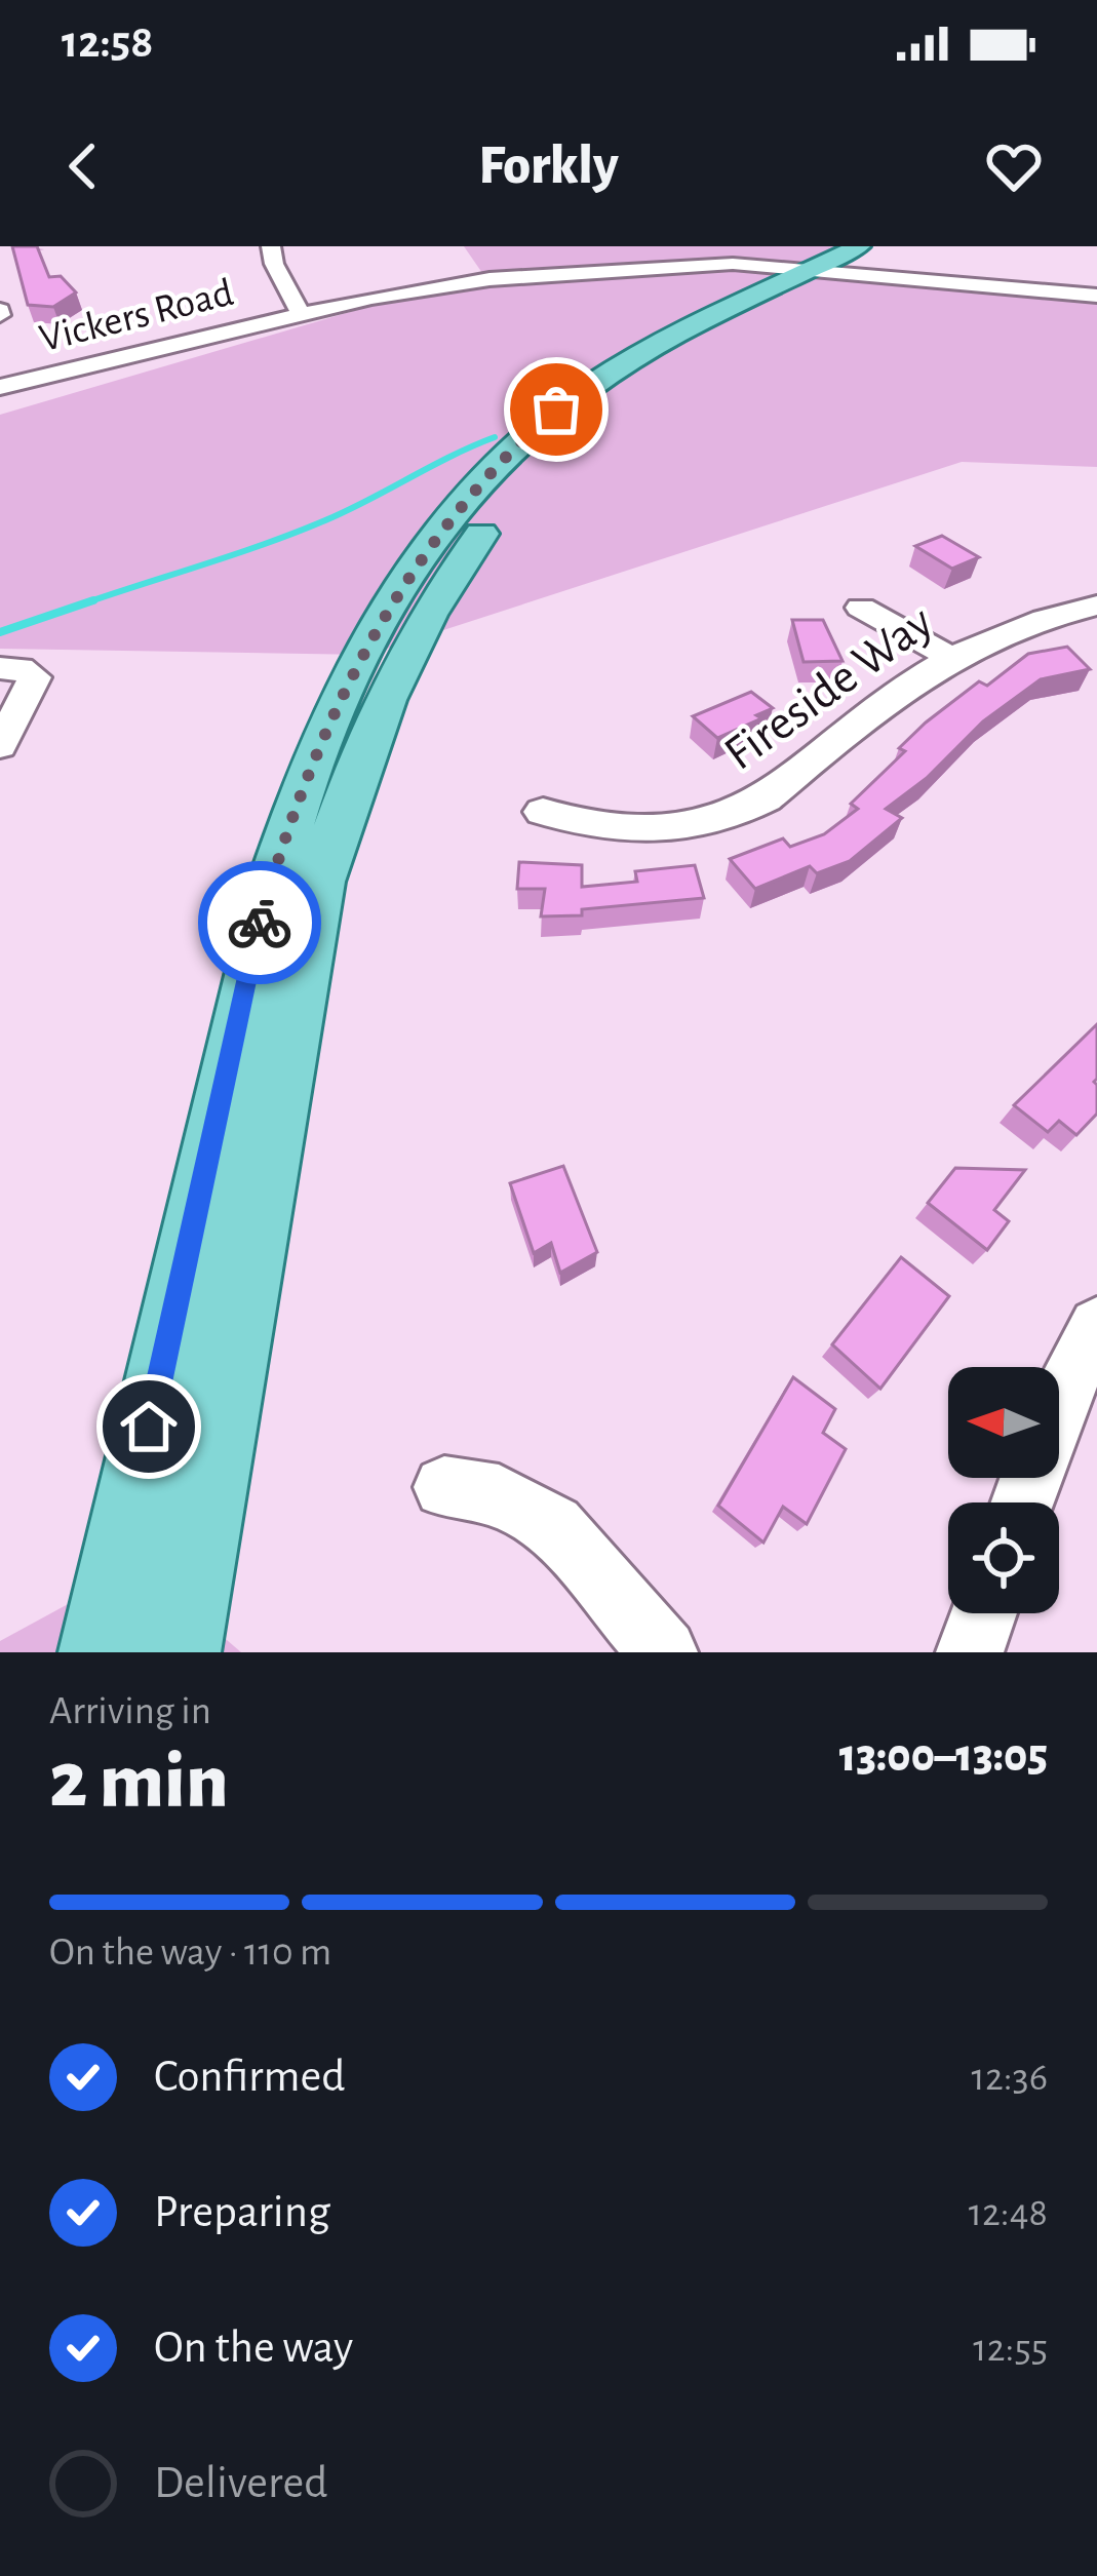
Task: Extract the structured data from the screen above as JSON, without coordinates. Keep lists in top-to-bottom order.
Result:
{
  "streets": {
    "street": ["Vickers Road", "Fireside Way"]
  },
  "north": "left",
  "page": {
    "status": "12:58",
    "header": "Forkly",
    "heading": ["2 min", "Arriving in", "13:00–13:05"],
    "bar": "On the way · 110 m",
    "list": [
      ["Confirmed", "12:36"],
      ["Preparing", "12:48"],
      ["On the way", "12:55"],
      "Delivered"
    ]
  }
}
